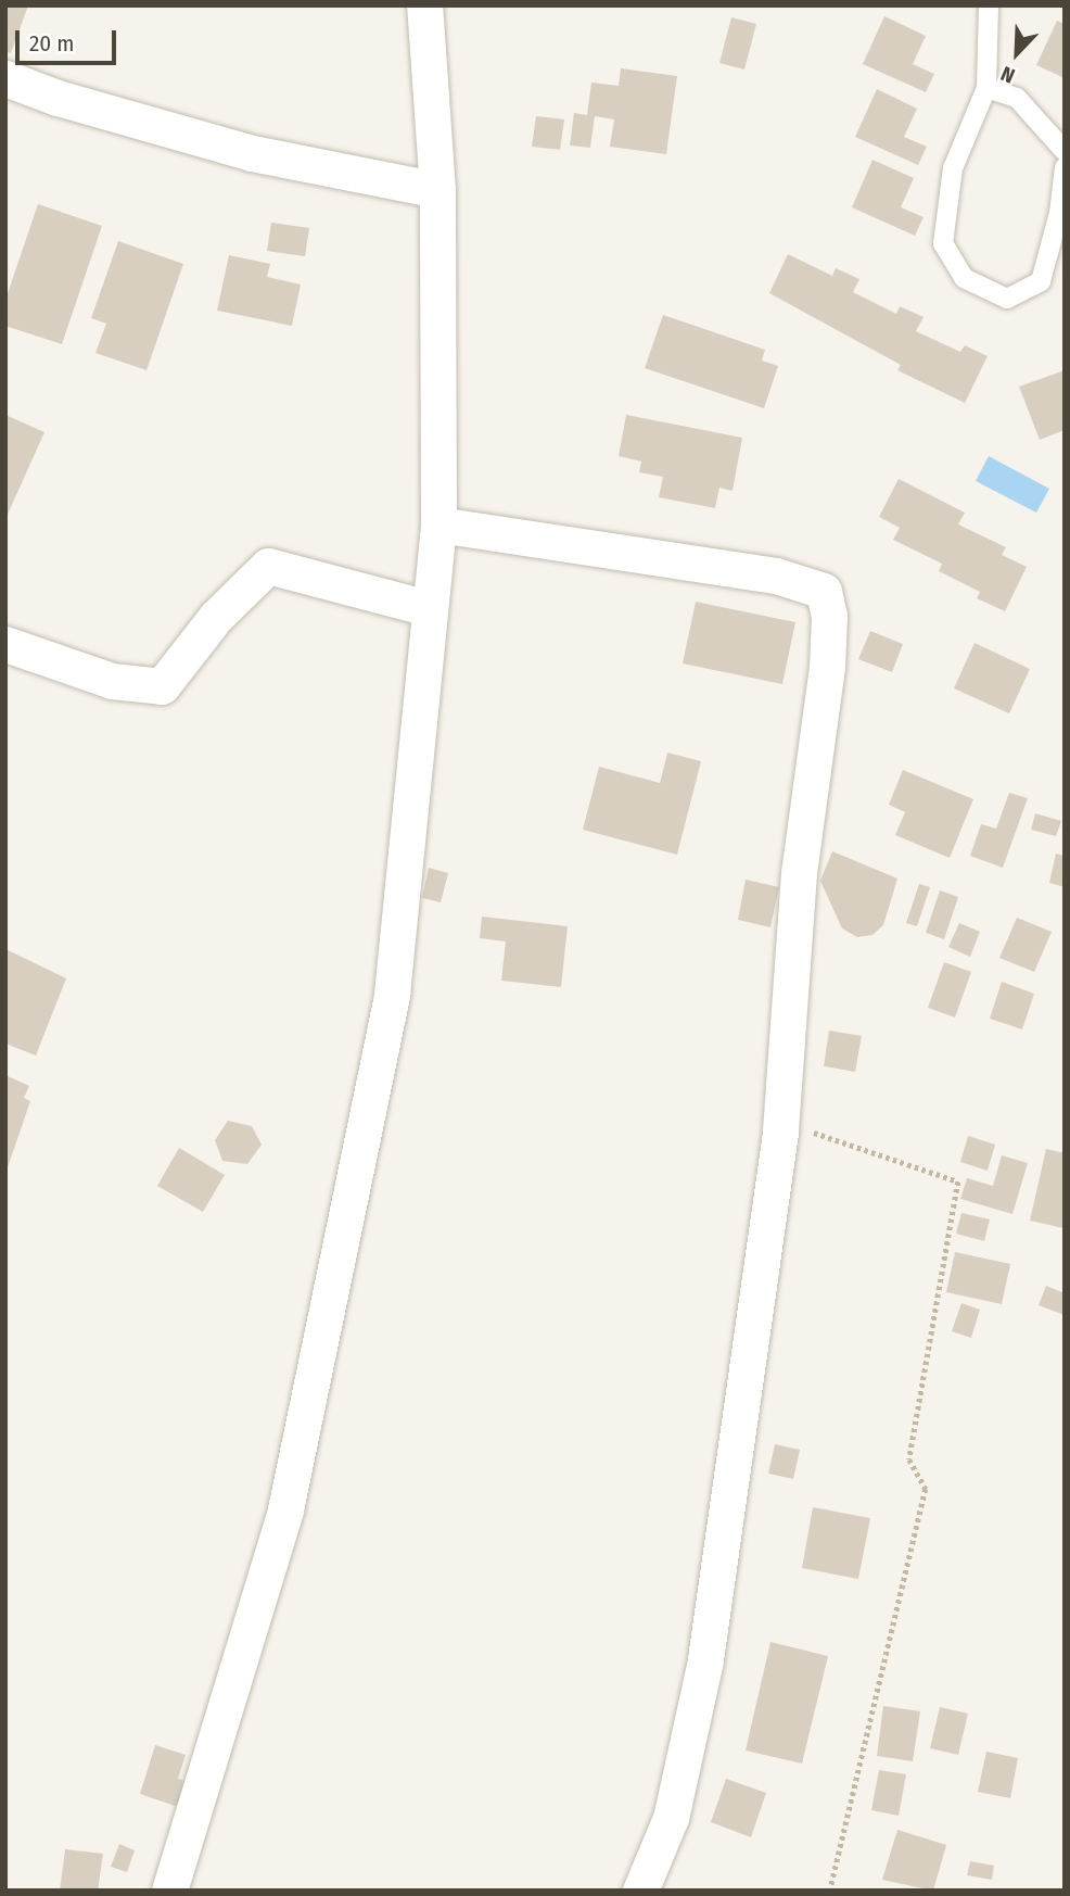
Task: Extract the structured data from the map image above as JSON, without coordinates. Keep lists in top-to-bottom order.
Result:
{
  "scale_bar": "20 m",
  "north": "bottom left"
}
